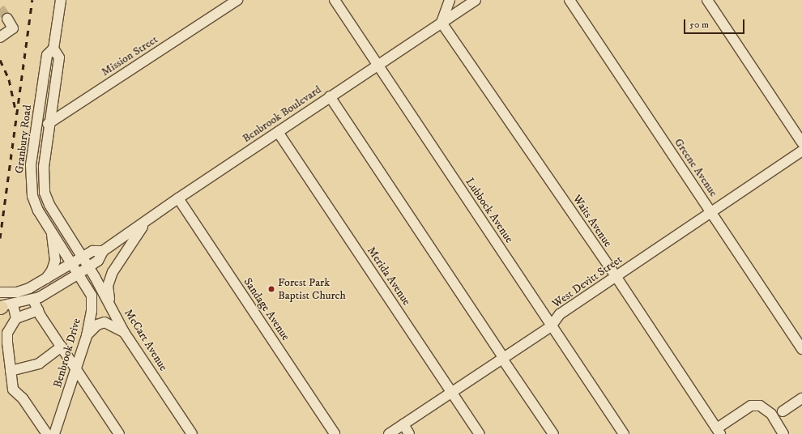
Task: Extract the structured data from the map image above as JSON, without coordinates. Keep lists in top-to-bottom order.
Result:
{
  "streets": {
    "street": [
      "Mission Street",
      "Benbrook Boulevard",
      "Granbury Road",
      "Greene Avenue",
      "Lubbock Avenue",
      "Waits Avenue",
      "Merida Avenue",
      "West Devitt Street",
      "Sandage Avenue",
      "McCart Avenue",
      "Benbrook Drive"
    ]
  },
  "crossings": [
    ["Mission Street", "Granbury Road"],
    ["Benbrook Boulevard", "Granbury Road"],
    ["Benbrook Boulevard", "Lubbock Avenue"],
    ["Benbrook Boulevard", "Waits Avenue"],
    ["Benbrook Boulevard", "Merida Avenue"],
    ["Benbrook Boulevard", "Sandage Avenue"],
    ["Benbrook Boulevard", "McCart Avenue"],
    ["Benbrook Boulevard", "Benbrook Drive"],
    ["Granbury Road", "McCart Avenue"],
    ["Granbury Road", "Benbrook Drive"],
    ["Greene Avenue", "West Devitt Street"],
    ["Lubbock Avenue", "West Devitt Street"],
    ["Waits Avenue", "West Devitt Street"],
    ["Merida Avenue", "West Devitt Street"]
  ],
  "places": ["Forest Park Baptist Church"],
  "scale_bar": "50 m"
}
